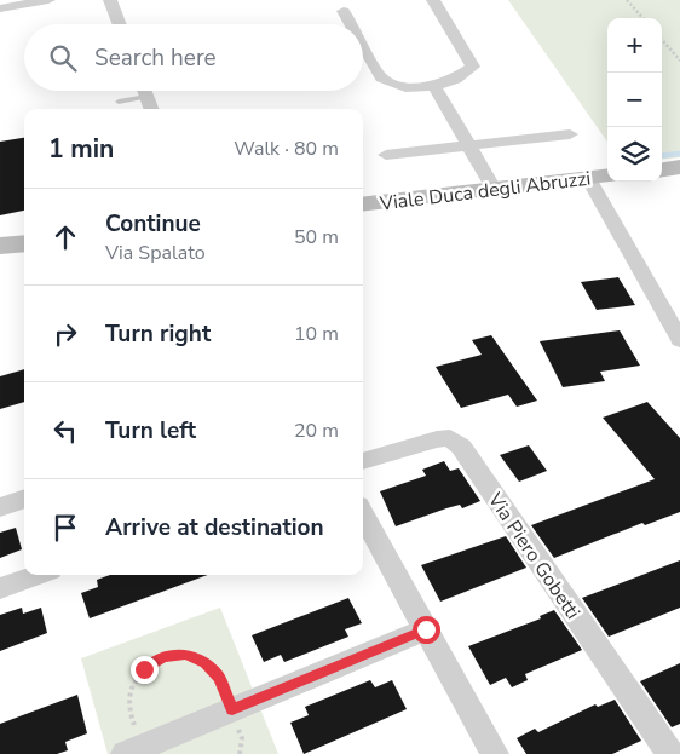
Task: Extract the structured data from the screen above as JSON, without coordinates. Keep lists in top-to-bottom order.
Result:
{
  "streets": {
    "main road": ["Viale Duca degli Abruzzi"],
    "street": ["Via Piero Gobetti"]
  },
  "page": {
    "map_buttons": ["+", "−"],
    "search": "Search here",
    "heading": ["1 min", "Walk · 80 m"],
    "list": [
      ["Continue", "Via Spalato", "50 m"],
      ["Turn right", "10 m"],
      ["Turn left", "20 m"],
      "Arrive at destination"
    ]
  }
}
